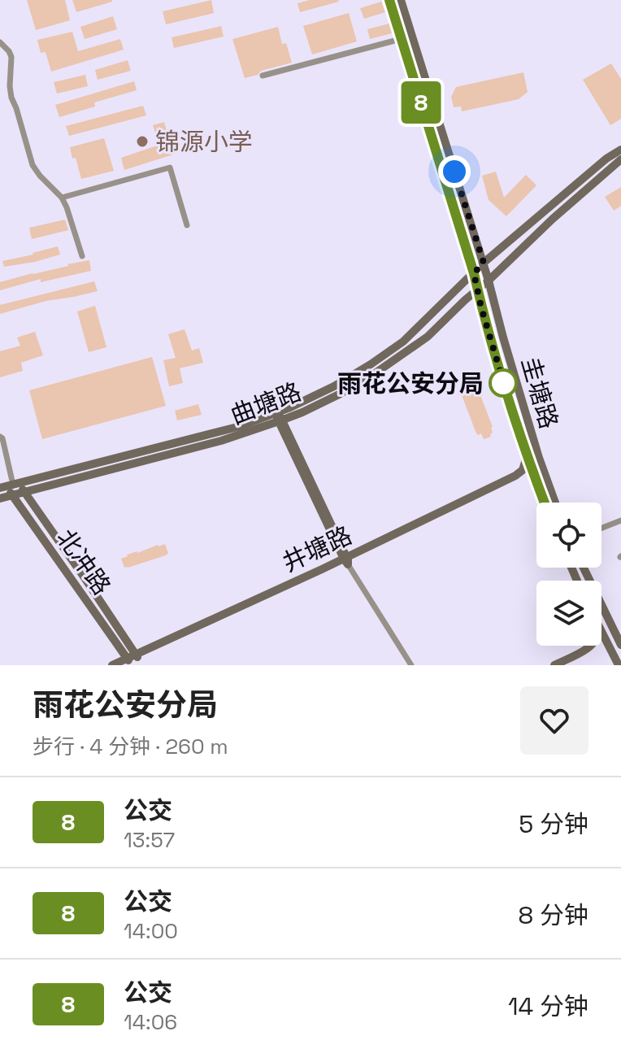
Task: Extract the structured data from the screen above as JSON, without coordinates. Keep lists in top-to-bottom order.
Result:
{
  "streets": {
    "main road": [
      "圭塘路",
      "曲塘路",
      "井塘路",
      "北冲路"
    ]
  },
  "crossings": [
    ["圭塘路", "曲塘路"],
    ["圭塘路", "井塘路"],
    ["曲塘路", "北冲路"],
    ["井塘路", "北冲路"]
  ],
  "places": ["锦源小学", "雨花公安分局"],
  "lines": ["bus line 8"],
  "page": {
    "on_map": "8",
    "heading": ["雨花公安分局", "步行 · 4 分钟 · 260 m"],
    "list": [
      {
        "mark": "8",
        "name": "公交",
        "note": "13:57",
        "value": "5 分钟"
      },
      {
        "mark": "8",
        "name": "公交",
        "note": "14:00",
        "value": "8 分钟"
      },
      {
        "mark": "8",
        "name": "公交",
        "note": "14:06",
        "value": "14 分钟"
      }
    ]
  }
}
